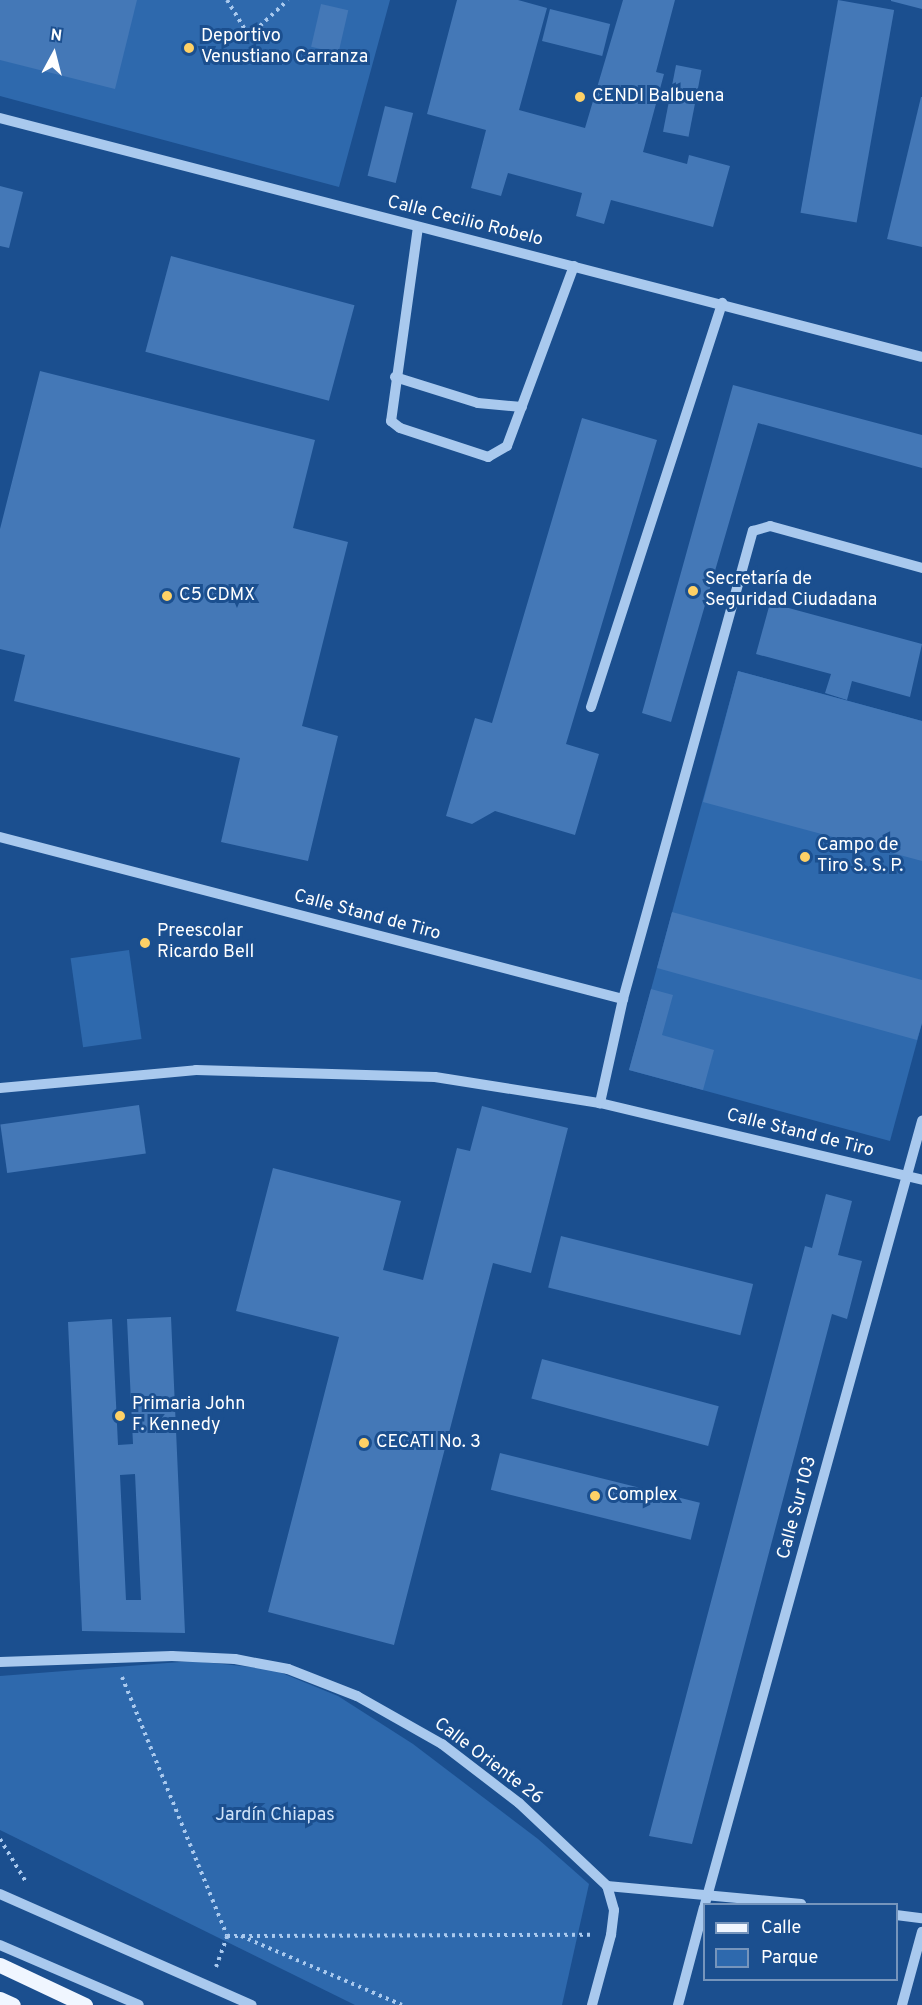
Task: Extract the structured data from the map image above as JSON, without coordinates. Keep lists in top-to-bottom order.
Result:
{
  "streets": {
    "street": [
      "Calle Cecilio Robelo",
      "Calle Stand de Tiro",
      "Calle Sur 103",
      "Calle Oriente 26"
    ]
  },
  "crossings": [
    ["Calle Stand de Tiro", "Calle Sur 103"]
  ],
  "parks": ["Jardín Chiapas"],
  "places": [
    "Deportivo Venustiano Carranza",
    "CENDI Balbuena",
    "Secretaría de Seguridad Ciudadana",
    "C5 CDMX",
    "Campo de Tiro S. S. P.",
    "Preescolar Ricardo Bell",
    "Primaria John F. Kennedy",
    "CECATI No. 3",
    "Complex"
  ],
  "legend": ["Calle", "Parque"],
  "north": "top"
}
